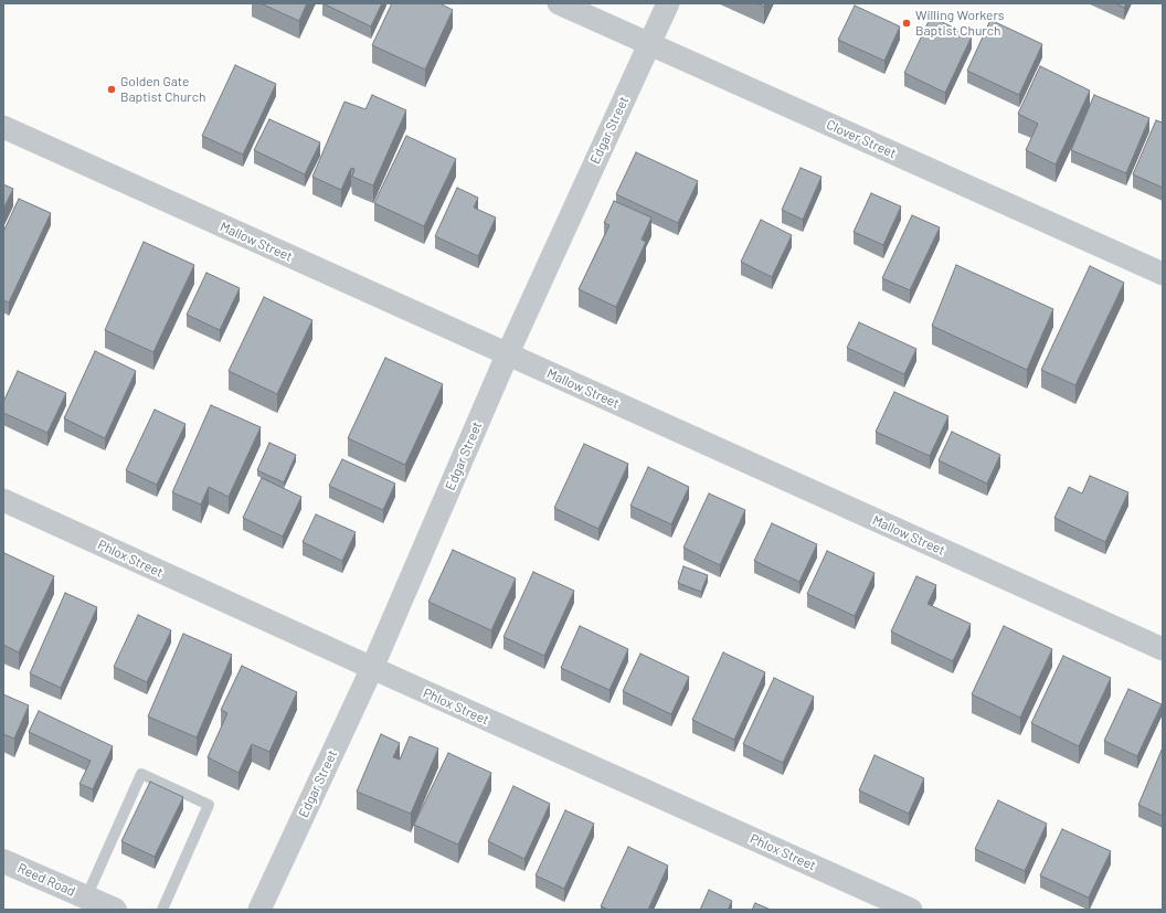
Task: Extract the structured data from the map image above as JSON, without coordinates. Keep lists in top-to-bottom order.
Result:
{
  "streets": {
    "street": [
      "Edgar Street",
      "Clover Street",
      "Mallow Street",
      "Phlox Street",
      "Reed Road"
    ]
  },
  "crossings": [
    ["Edgar Street", "Clover Street"],
    ["Edgar Street", "Mallow Street"],
    ["Edgar Street", "Phlox Street"]
  ],
  "places": ["Willing Workers Baptist Church", "Golden Gate Baptist Church"]
}
